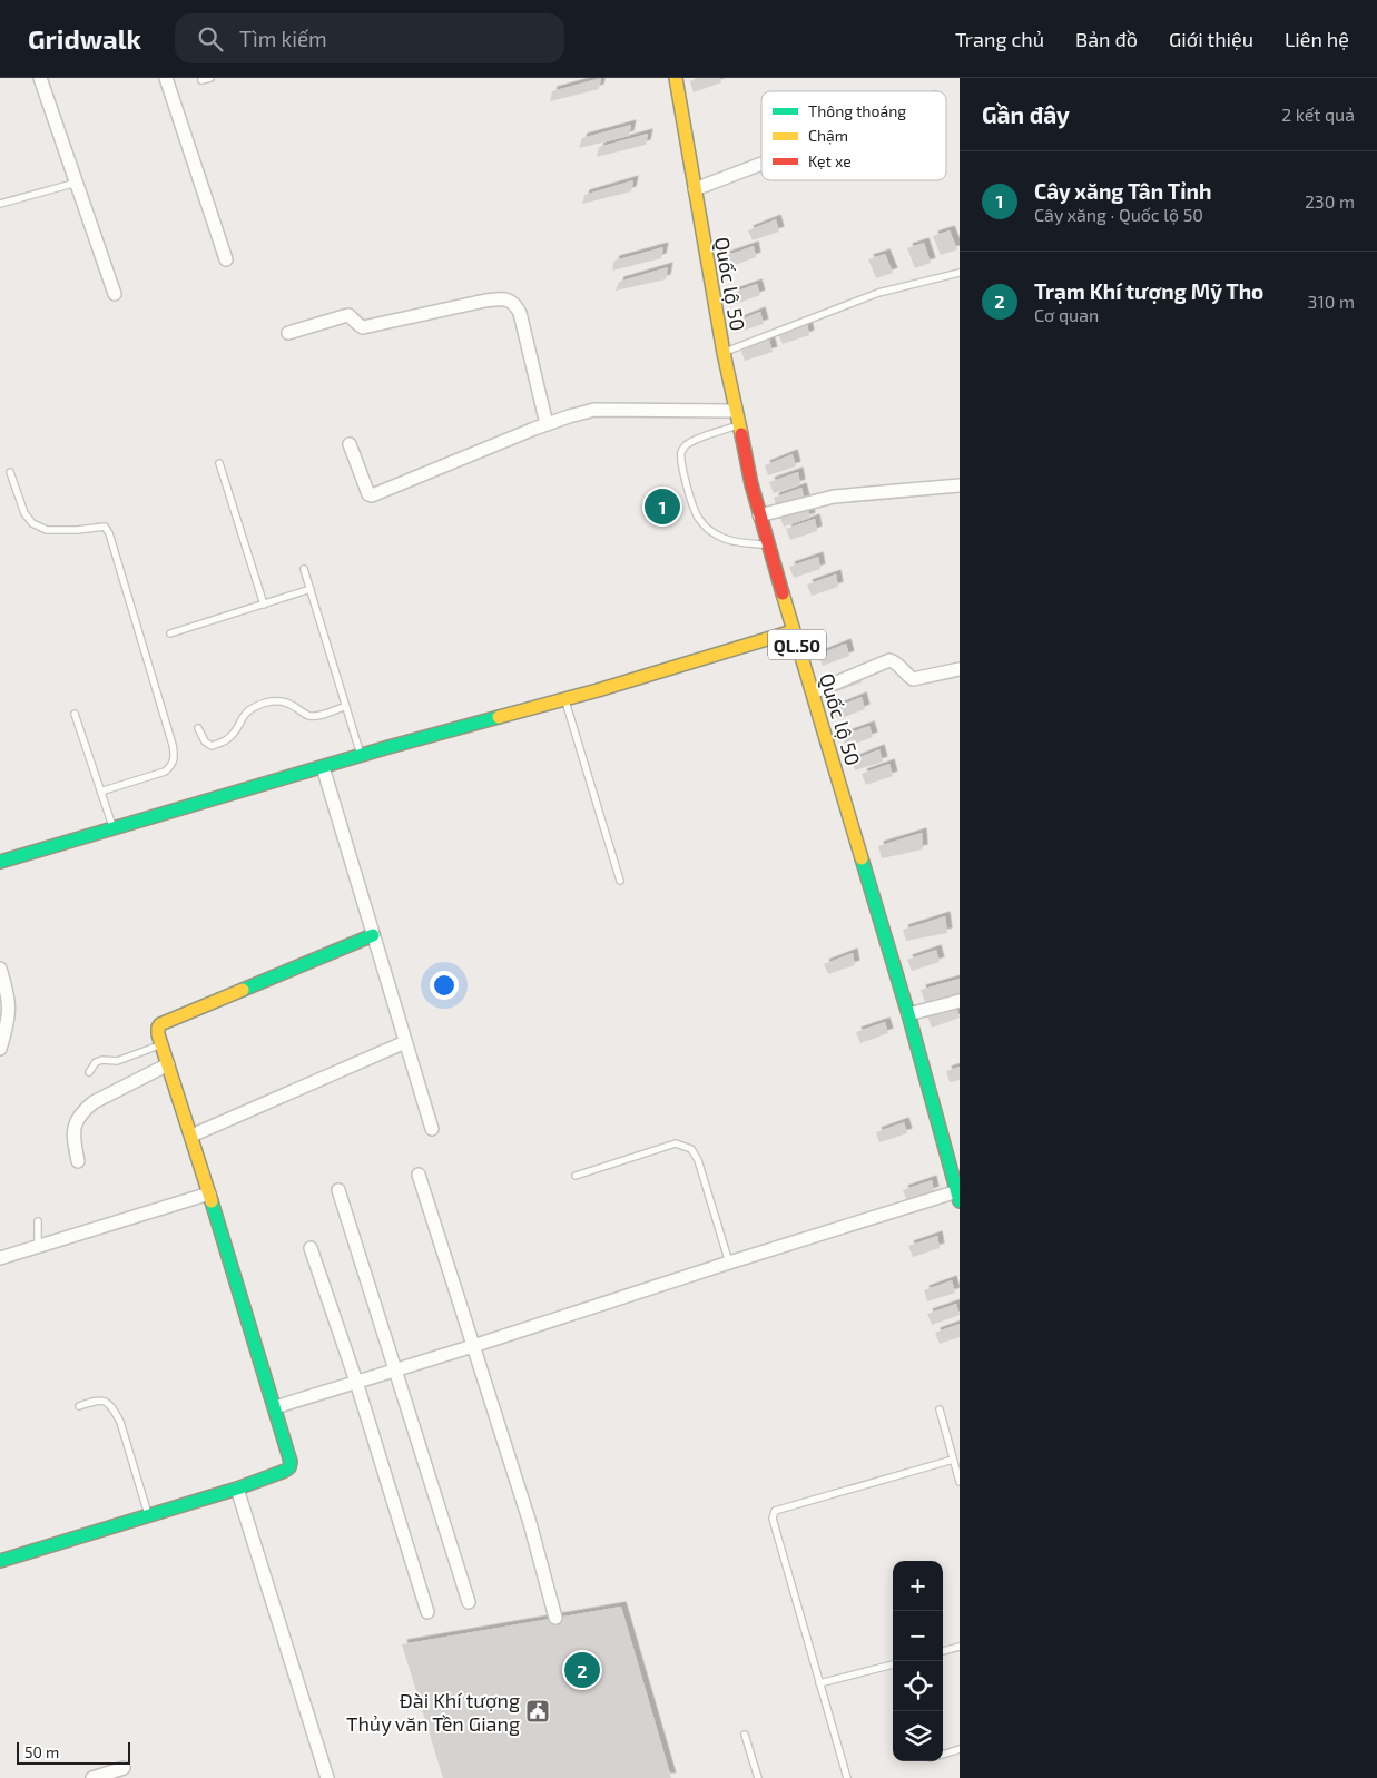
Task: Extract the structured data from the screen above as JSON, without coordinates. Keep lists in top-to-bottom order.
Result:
{
  "streets": {
    "main road": ["Quốc lộ 50", "QL.50"]
  },
  "places": {
    "public building": ["Đài Khí tượng Thủy văn Tền Giang"]
  },
  "legend": ["Thông thoáng", "Chậm", "Kẹt xe"],
  "scale_bar": "50 m",
  "page": {
    "header": "Gridwalk",
    "search": "Tìm kiếm",
    "nav": [
      "Trang chủ",
      "Bản đồ",
      "Giới thiệu",
      "Liên hệ"
    ],
    "heading": ["Gần đây", "2 kết quả"],
    "list": [
      {
        "mark": "1",
        "name": "Cây xăng Tân Tỉnh",
        "note": "Cây xăng · Quốc lộ 50",
        "value": "230 m"
      },
      {
        "mark": "2",
        "name": "Trạm Khí tượng Mỹ Tho",
        "note": "Cơ quan",
        "value": "310 m"
      }
    ],
    "pins": ["1", "2"],
    "map_buttons": ["+", "−"],
    "scale": "50 m"
  }
}
